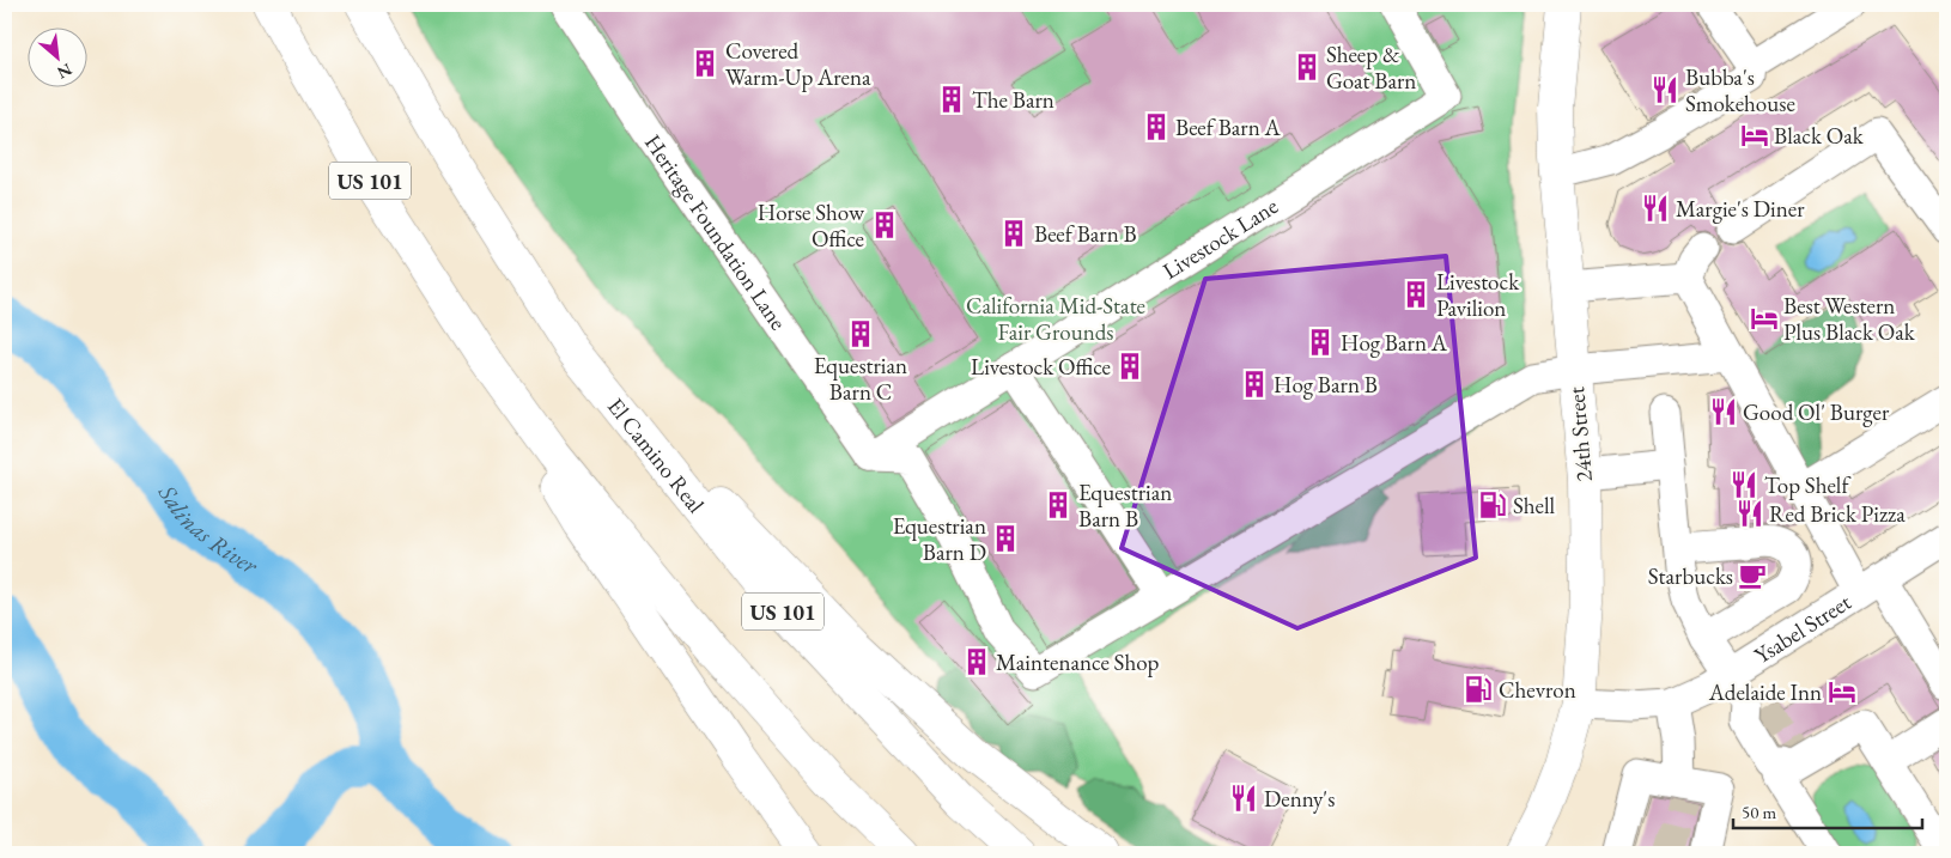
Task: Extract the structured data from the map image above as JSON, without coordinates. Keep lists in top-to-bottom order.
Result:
{
  "streets": {
    "main road": ["US 101", "24th Street", "El Camino Real"],
    "street": ["Heritage Foundation Lane", "Livestock Lane", "Ysabel Street"]
  },
  "crossings": [
    ["Heritage Foundation Lane", "Livestock Lane"],
    ["24th Street", "Ysabel Street"]
  ],
  "water": ["Salinas River"],
  "parks": ["California Mid-State Fair Grounds"],
  "places": {
    "building": [
      "Covered Warm-Up Arena",
      "Sheep & Goat Barn",
      "The Barn",
      "Beef Barn A",
      "Horse Show Office",
      "Beef Barn B",
      "Livestock Pavilion",
      "Equestrian Barn C",
      "Hog Barn A",
      "Livestock Office",
      "Hog Barn B",
      "Equestrian Barn B",
      "Equestrian Barn D",
      "Maintenance Shop"
    ],
    "restaurant": [
      "Bubba's Smokehouse",
      "Margie's Diner",
      "Good Ol' Burger",
      "Top Shelf",
      "Red Brick Pizza",
      "Denny's"
    ],
    "hotel": ["Black Oak", "Best Western Plus Black Oak", "Adelaide Inn"],
    "fuel station": ["Shell", "Chevron"],
    "cafe": ["Starbucks"]
  },
  "scale_bar": "50 m",
  "north": "bottom right"
}
